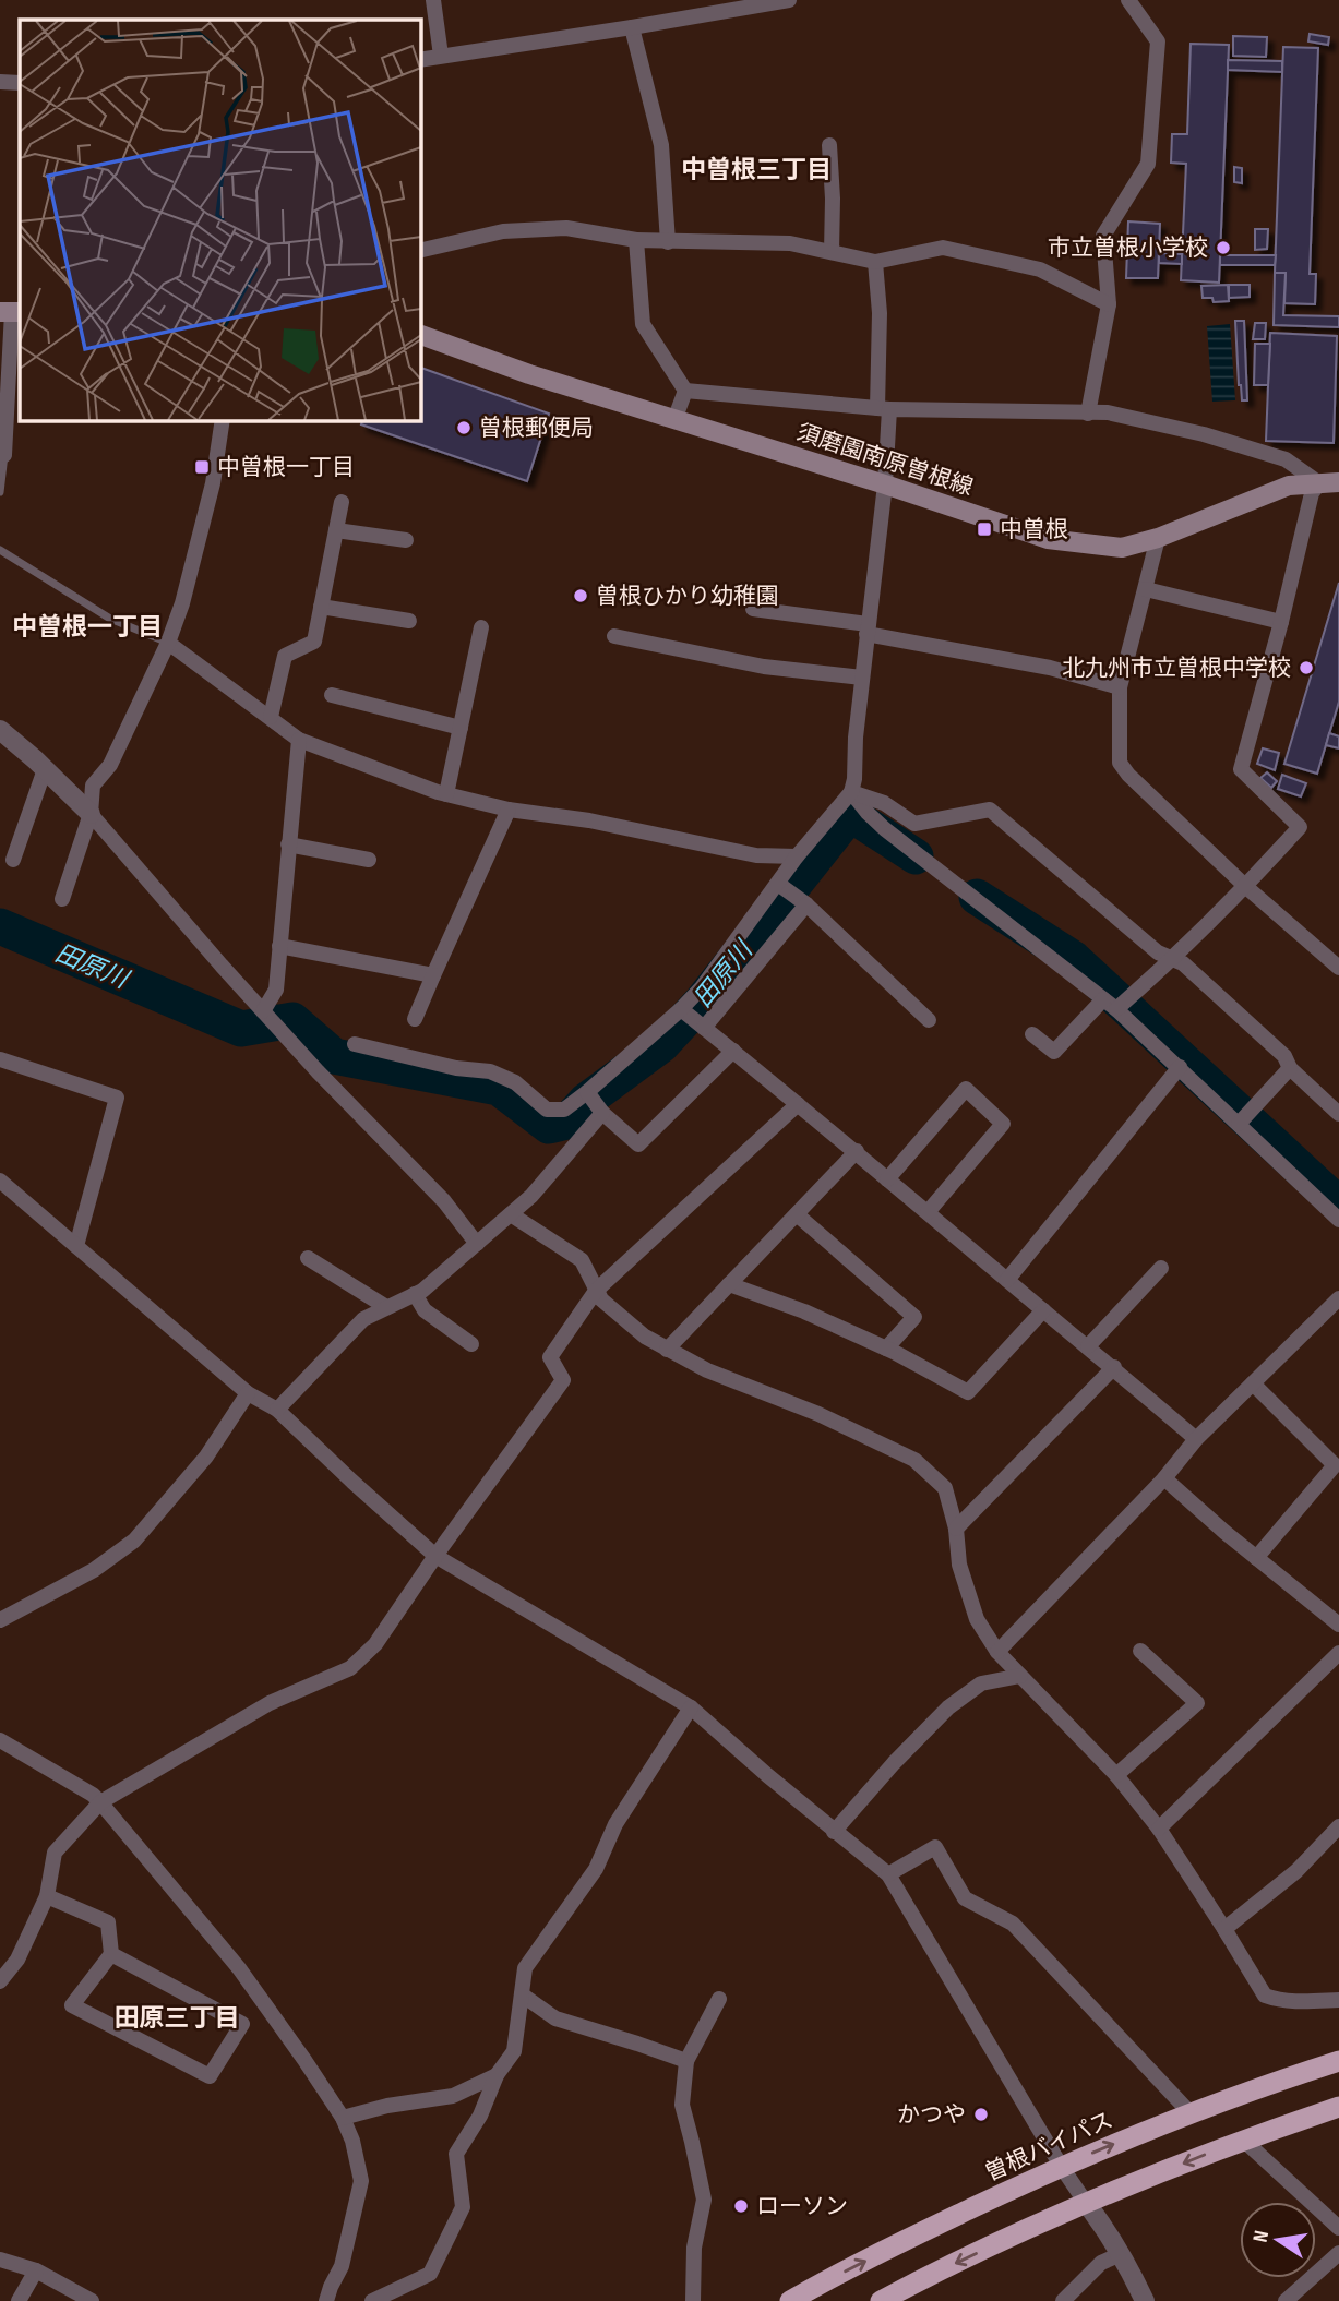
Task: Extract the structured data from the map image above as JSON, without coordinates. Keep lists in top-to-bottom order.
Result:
{
  "streets": {
    "highway": ["曽根バイパス"],
    "main road": ["須磨園南原曽根線"]
  },
  "districts": ["中曽根三丁目", "中曽根一丁目", "田原三丁目"],
  "water": ["田原川"],
  "places": {
    "other": [
      "市立曽根小学校",
      "曽根郵便局",
      "曽根ひかり幼稚園",
      "北九州市立曽根中学校",
      "かつや",
      "ローソン"
    ],
    "transit": ["中曽根一丁目", "中曽根"]
  },
  "north": "left"
}
